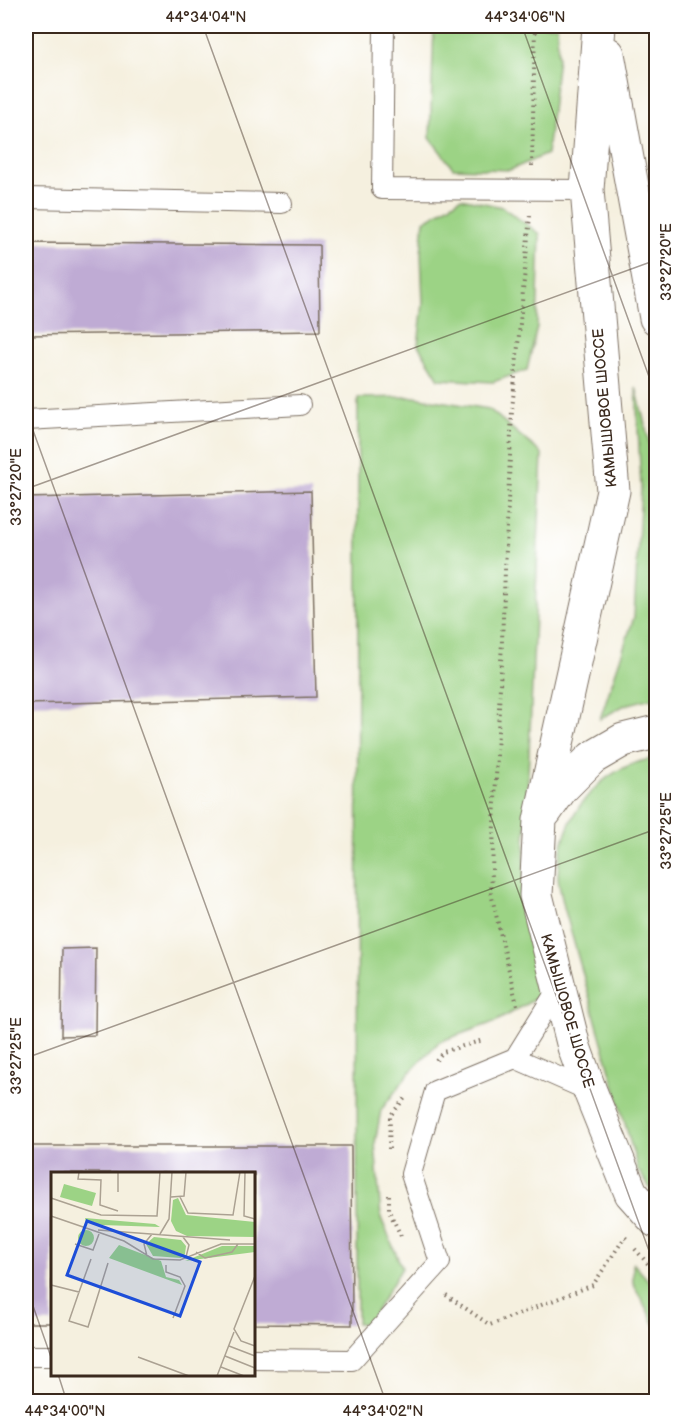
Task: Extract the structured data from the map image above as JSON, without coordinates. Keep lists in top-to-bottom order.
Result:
{
  "streets": {
    "main road": ["КАМЫШОВОЕ ШОССЕ"]
  },
  "coordinates": [
    "44°34'04\"N",
    "44°34'06\"N",
    "33°27'20\"E",
    "33°27'25\"E",
    "44°34'00\"N",
    "44°34'02\"N"
  ]
}
